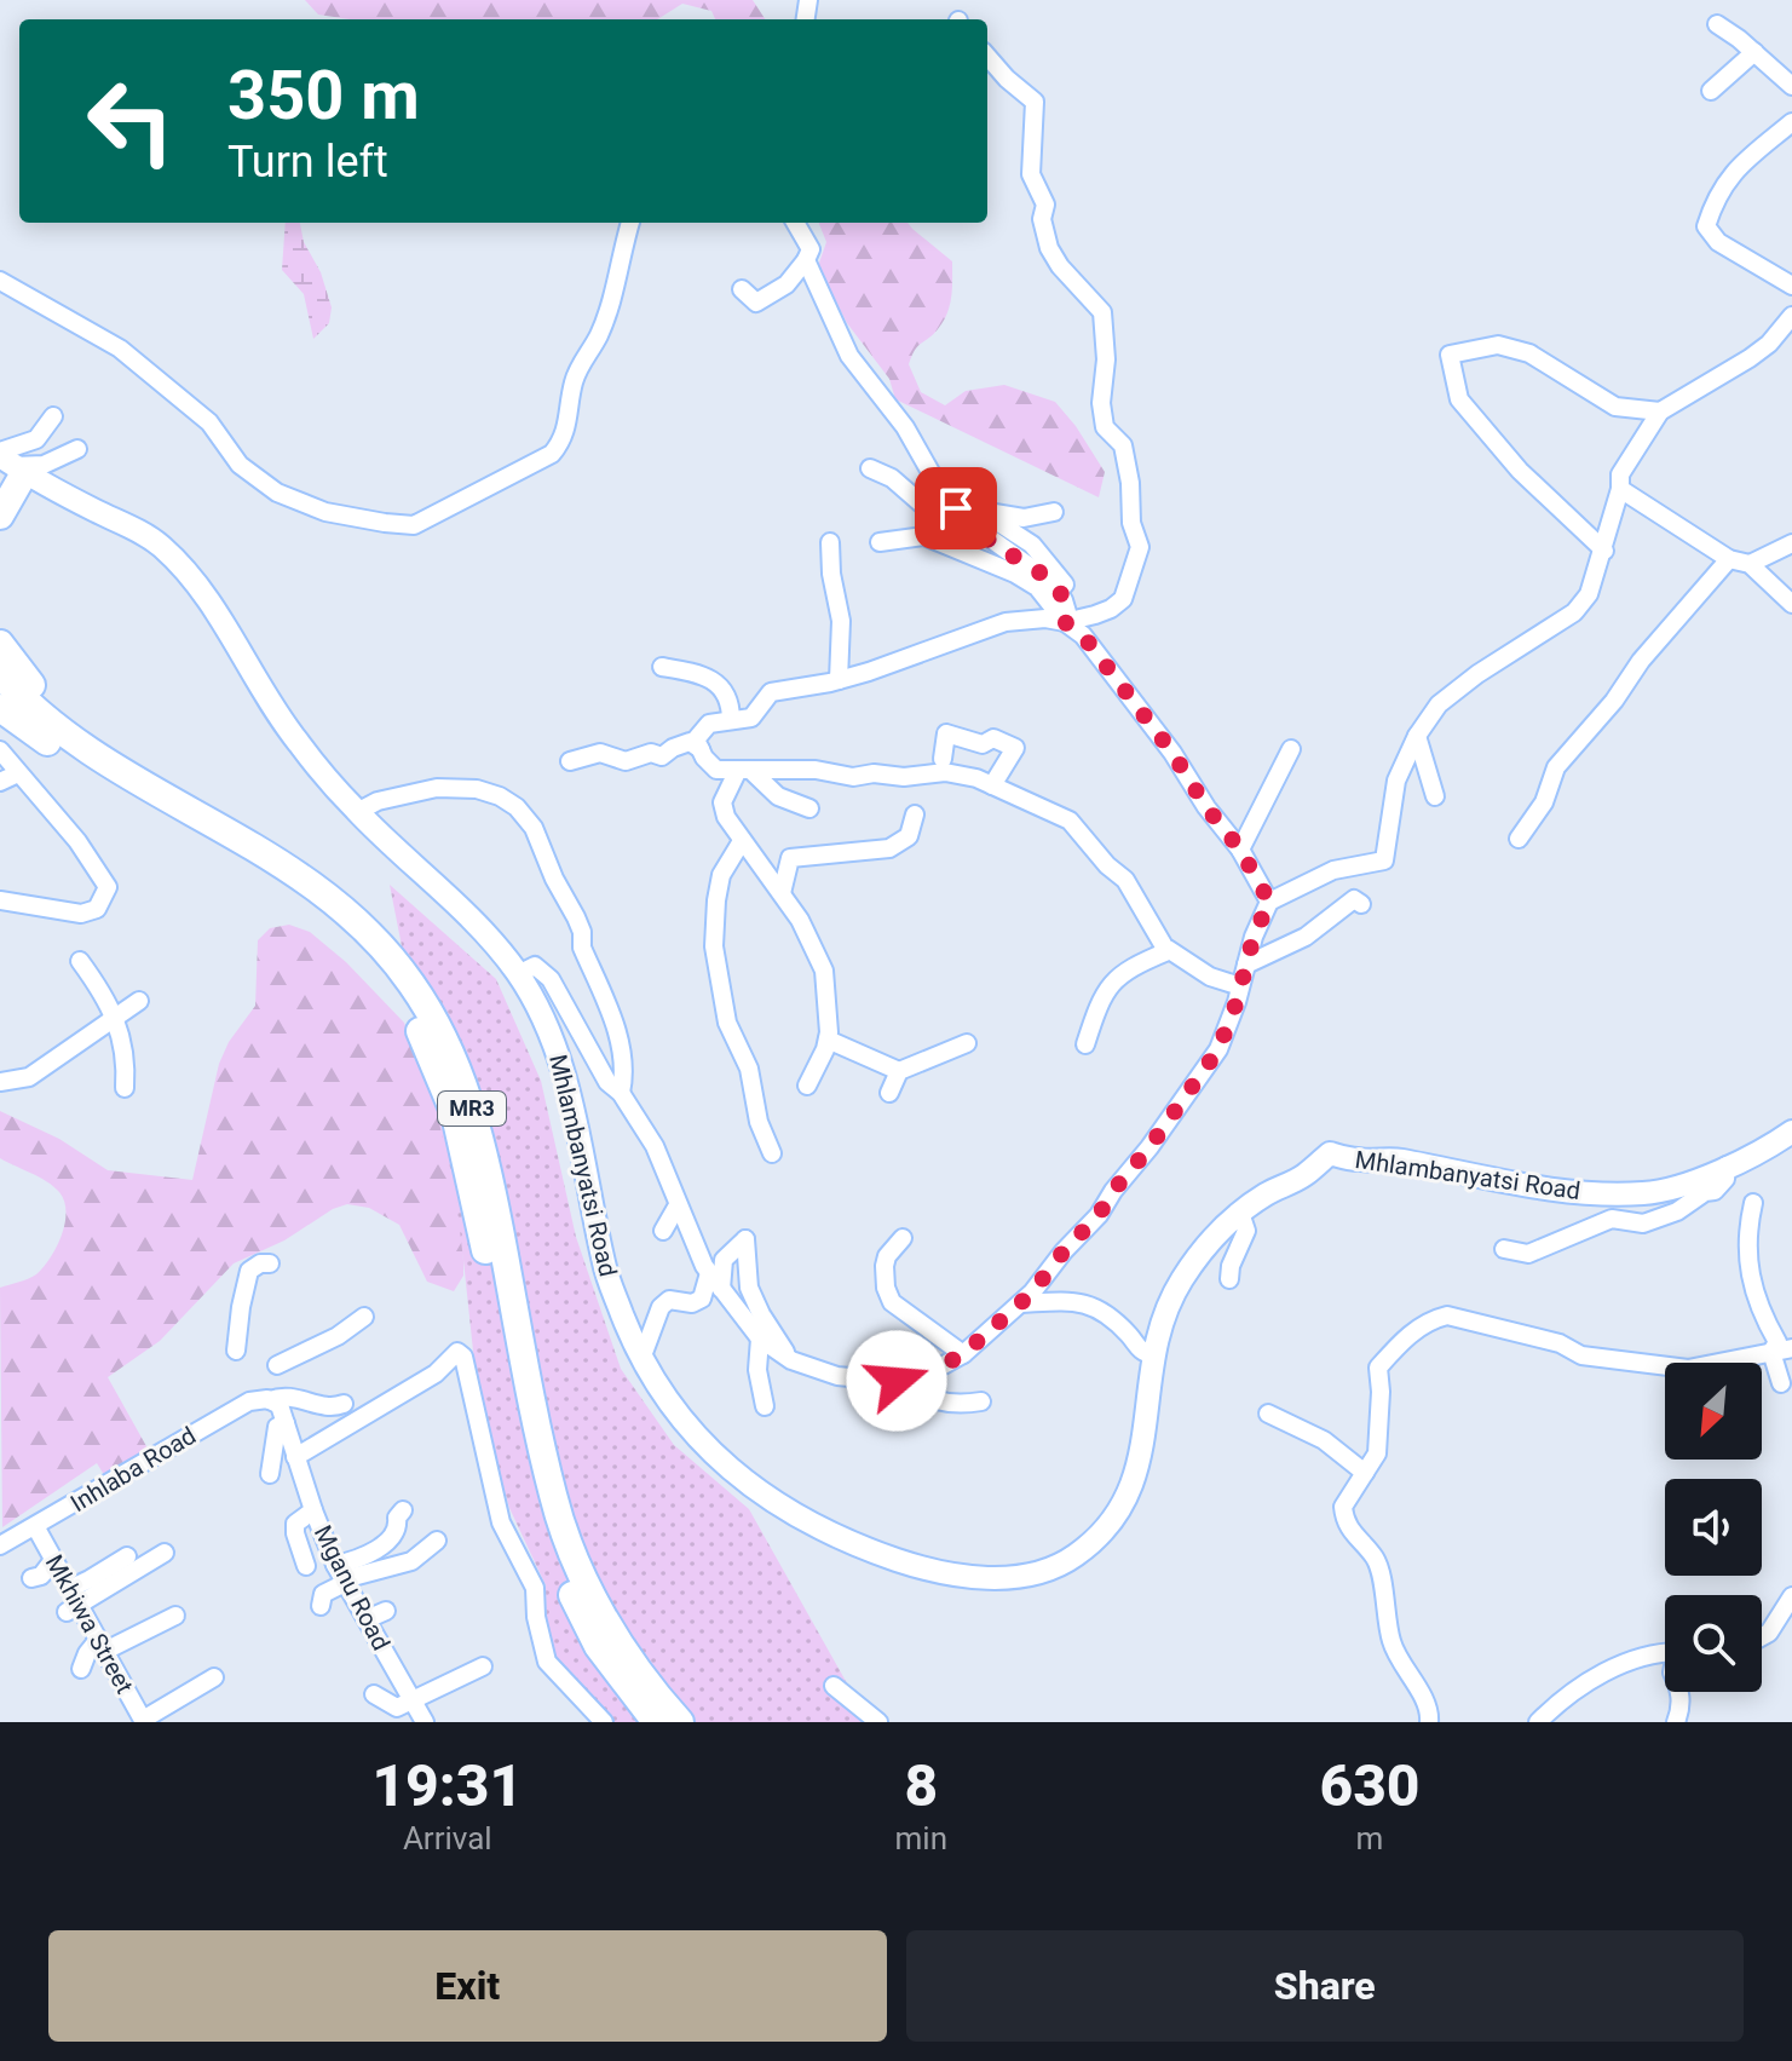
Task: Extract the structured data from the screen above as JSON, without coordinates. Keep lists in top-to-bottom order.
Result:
{
  "streets": {
    "highway": ["MR3"],
    "main road": ["Mhlambanyatsi Road"],
    "street": ["Inhlaba Road", "Mganu Road", "Mkhiwa Street"]
  },
  "crossings": [
    ["Inhlaba Road", "Mganu Road"],
    ["Inhlaba Road", "Mkhiwa Street"]
  ],
  "north": "bottom left",
  "page": {
    "turn": ["350 m", "Turn left"],
    "eta": [
      "19:31",
      "Arrival",
      "8",
      "min",
      "630",
      "m"
    ],
    "buttons": ["Exit", "Share"]
  }
}
